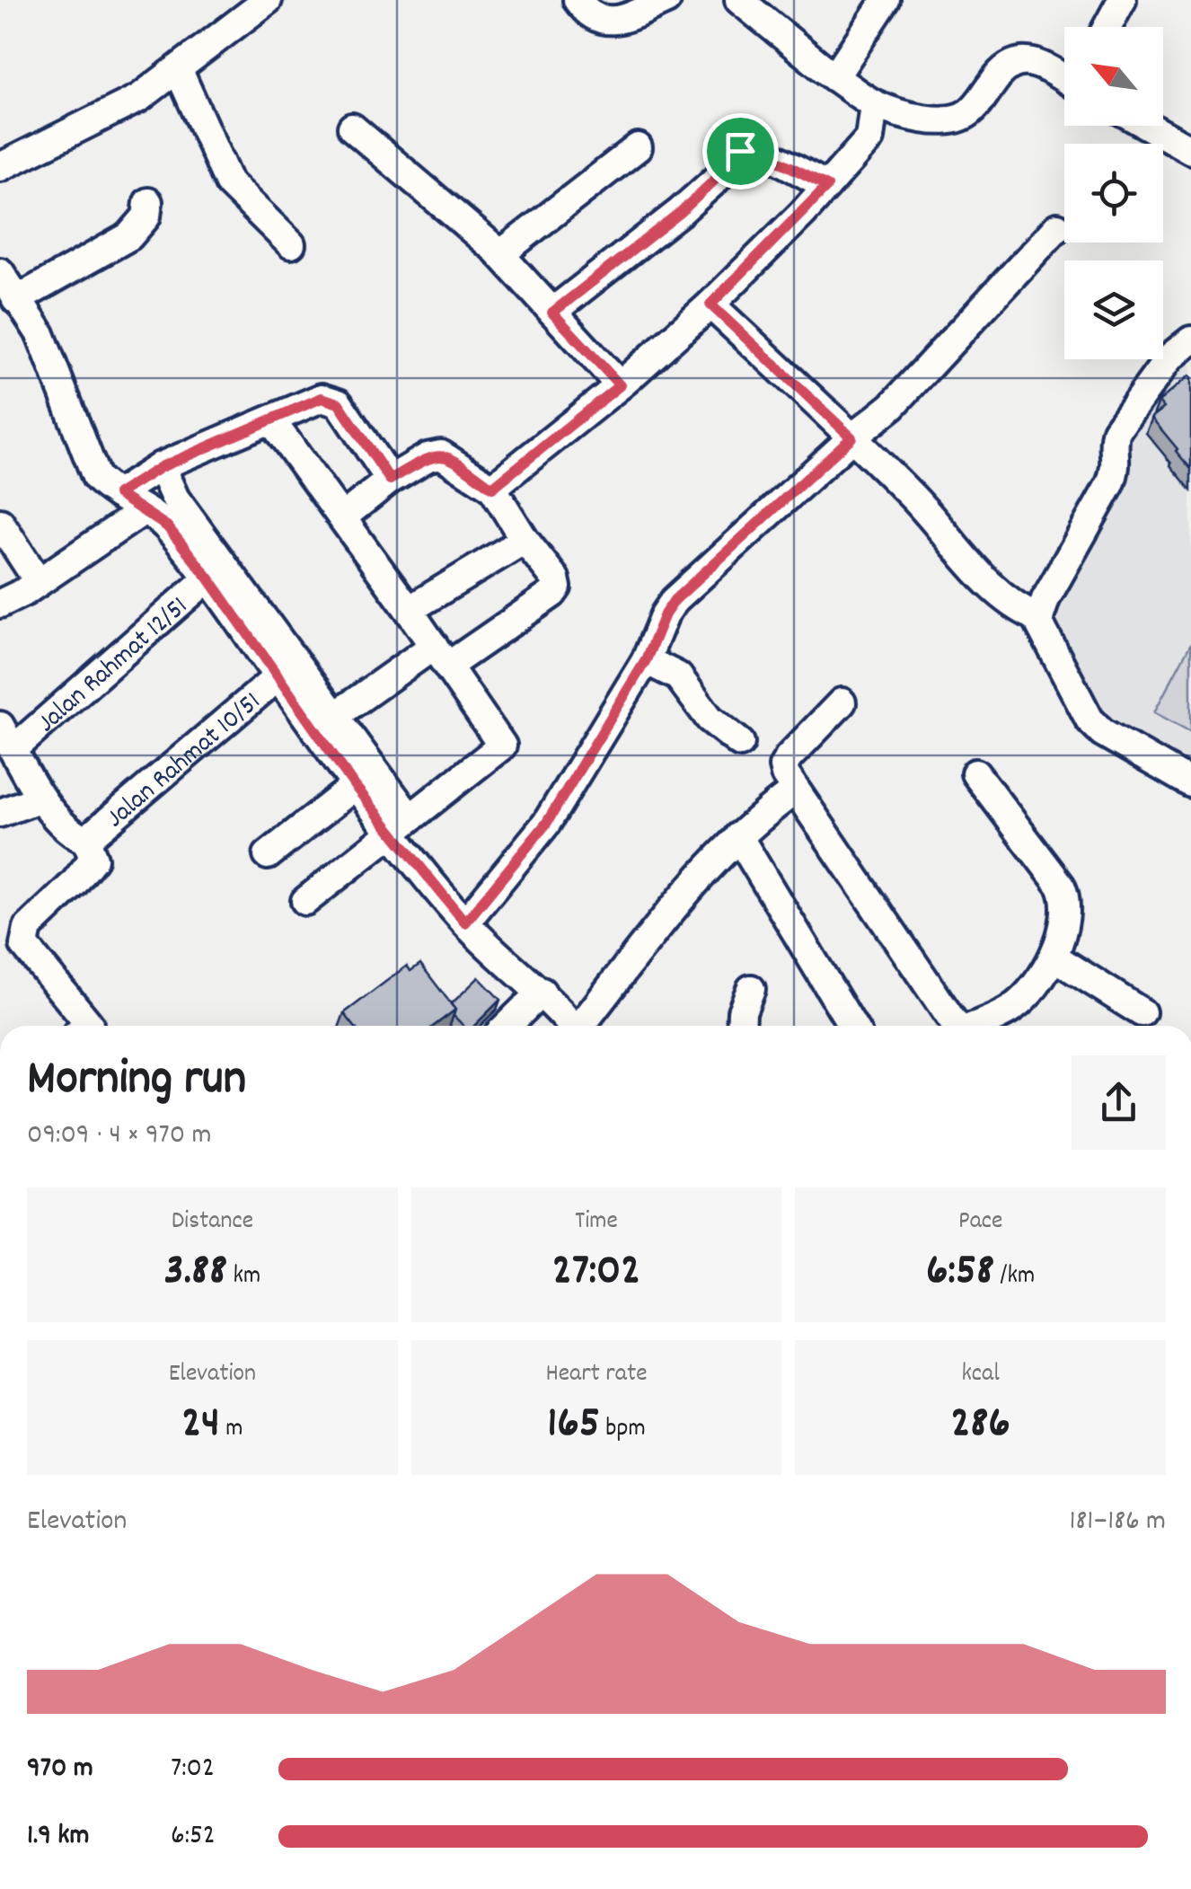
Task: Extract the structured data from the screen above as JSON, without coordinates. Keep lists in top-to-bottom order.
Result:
{
  "streets": {
    "street": ["Jalan Rahmat 12/51", "Jalan Rahmat 10/51"]
  },
  "north": "top left",
  "page": {
    "heading": ["Morning run", "09:09 · 4 × 970 m"],
    "stats": [
      ["Distance", "3.88 km"],
      ["Time", "27:02"],
      ["Pace", "6:58 /km"],
      ["Elevation", "24 m"],
      ["Heart rate", "165 bpm"],
      ["kcal", "286"]
    ],
    "chart": ["Elevation", "181–186 m"],
    "list": [
      {
        "name": "970 m",
        "note": "7:02"
      },
      {
        "name": "1.9 km",
        "note": "6:52"
      }
    ]
  }
}
